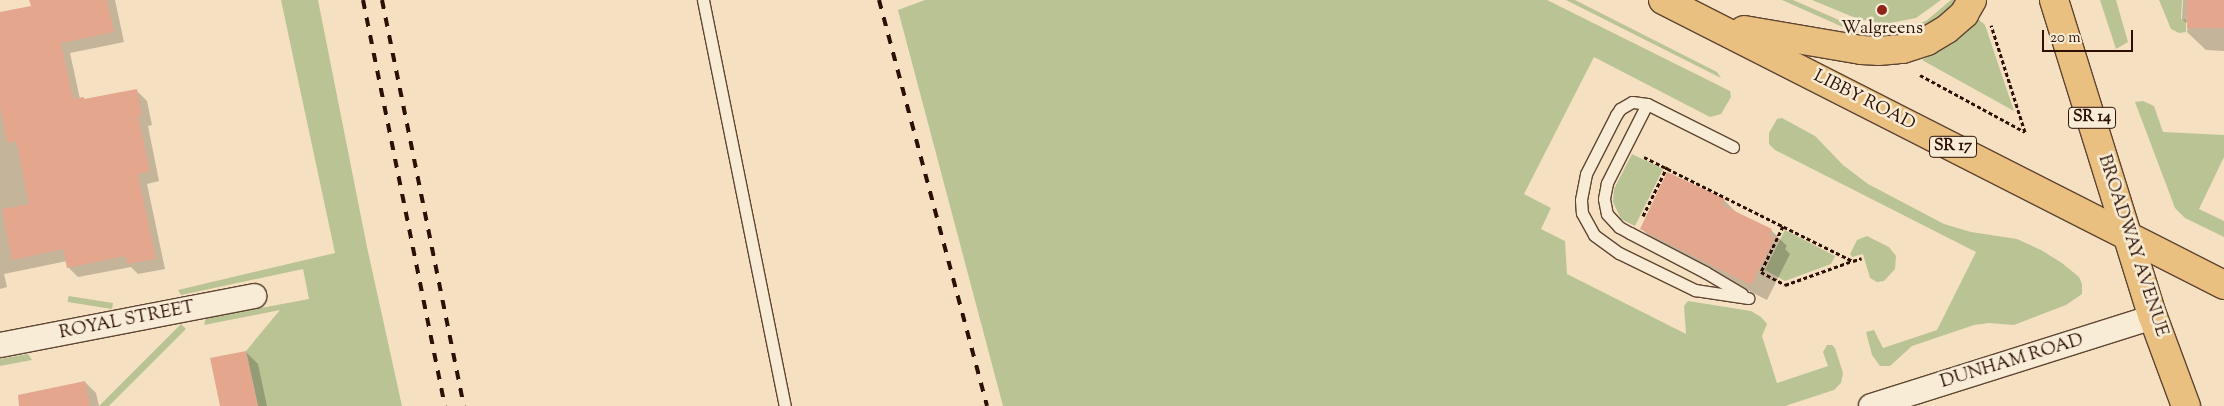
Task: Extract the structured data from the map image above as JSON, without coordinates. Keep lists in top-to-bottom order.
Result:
{
  "streets": {
    "main road": [
      "LIBBY ROAD",
      "SR 14",
      "SR 17",
      "BROADWAY AVENUE"
    ],
    "street": ["ROYAL STREET", "DUNHAM ROAD"]
  },
  "crossings": [
    ["LIBBY ROAD", "BROADWAY AVENUE"],
    ["BROADWAY AVENUE", "DUNHAM ROAD"]
  ],
  "places": ["Walgreens"],
  "scale_bar": "20 m"
}
